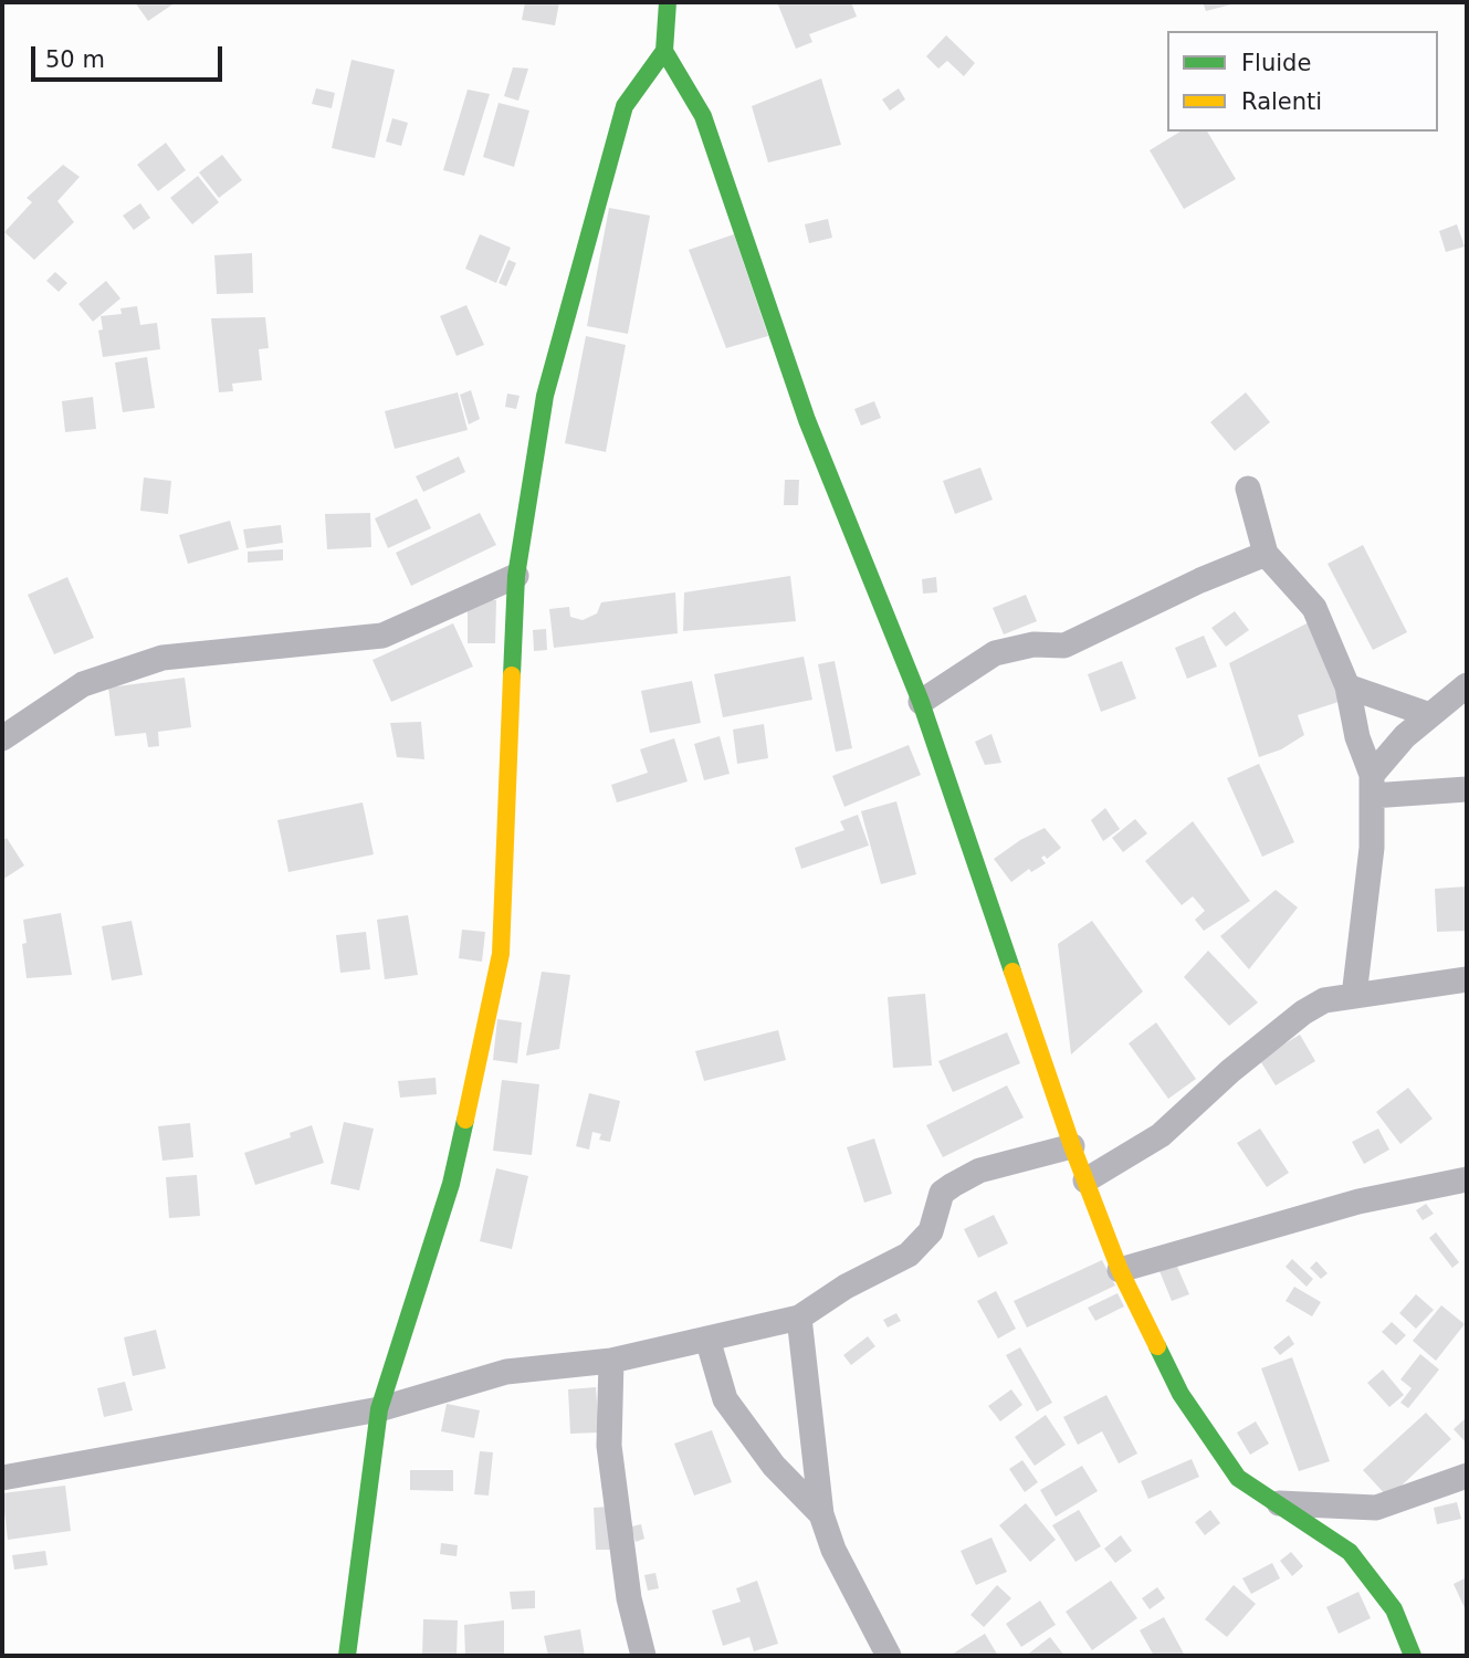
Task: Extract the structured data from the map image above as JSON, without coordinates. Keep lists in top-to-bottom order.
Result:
{
  "legend": ["Fluide", "Ralenti"],
  "scale_bar": "50 m"
}
